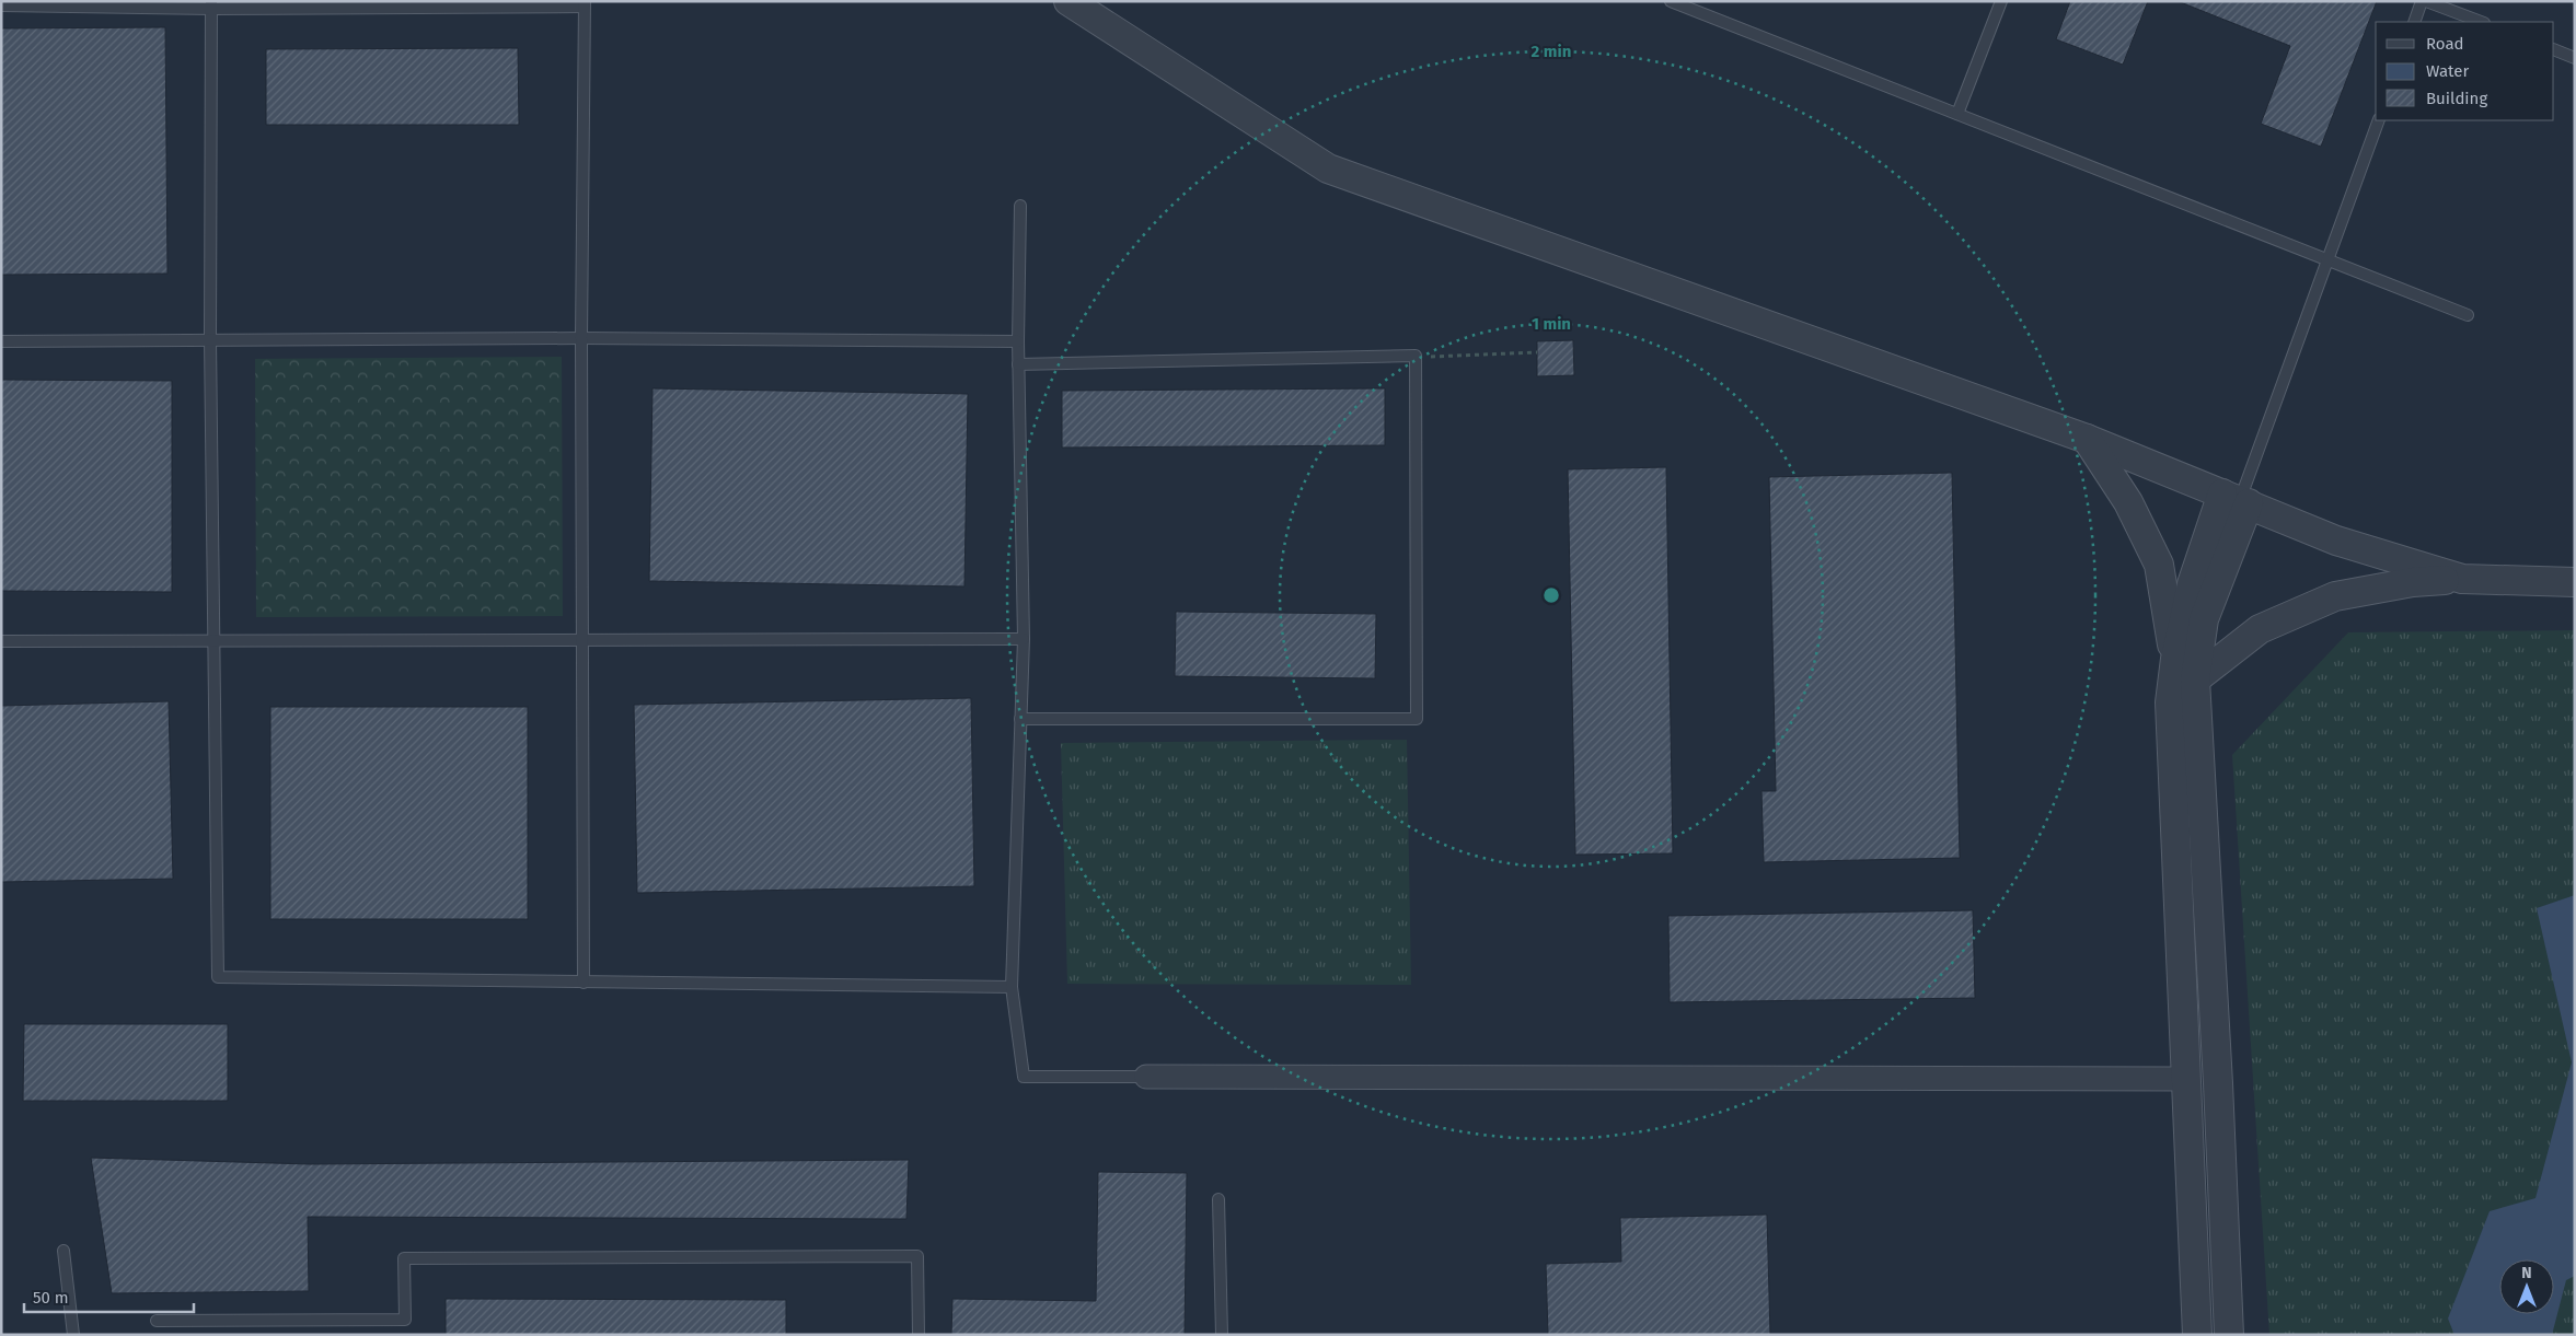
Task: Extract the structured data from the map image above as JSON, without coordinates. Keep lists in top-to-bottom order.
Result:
{
  "legend": ["Road", "Water", "Building"],
  "scale_bar": "50 m",
  "north": "top",
  "rings": ["2 min", "1 min"]
}
